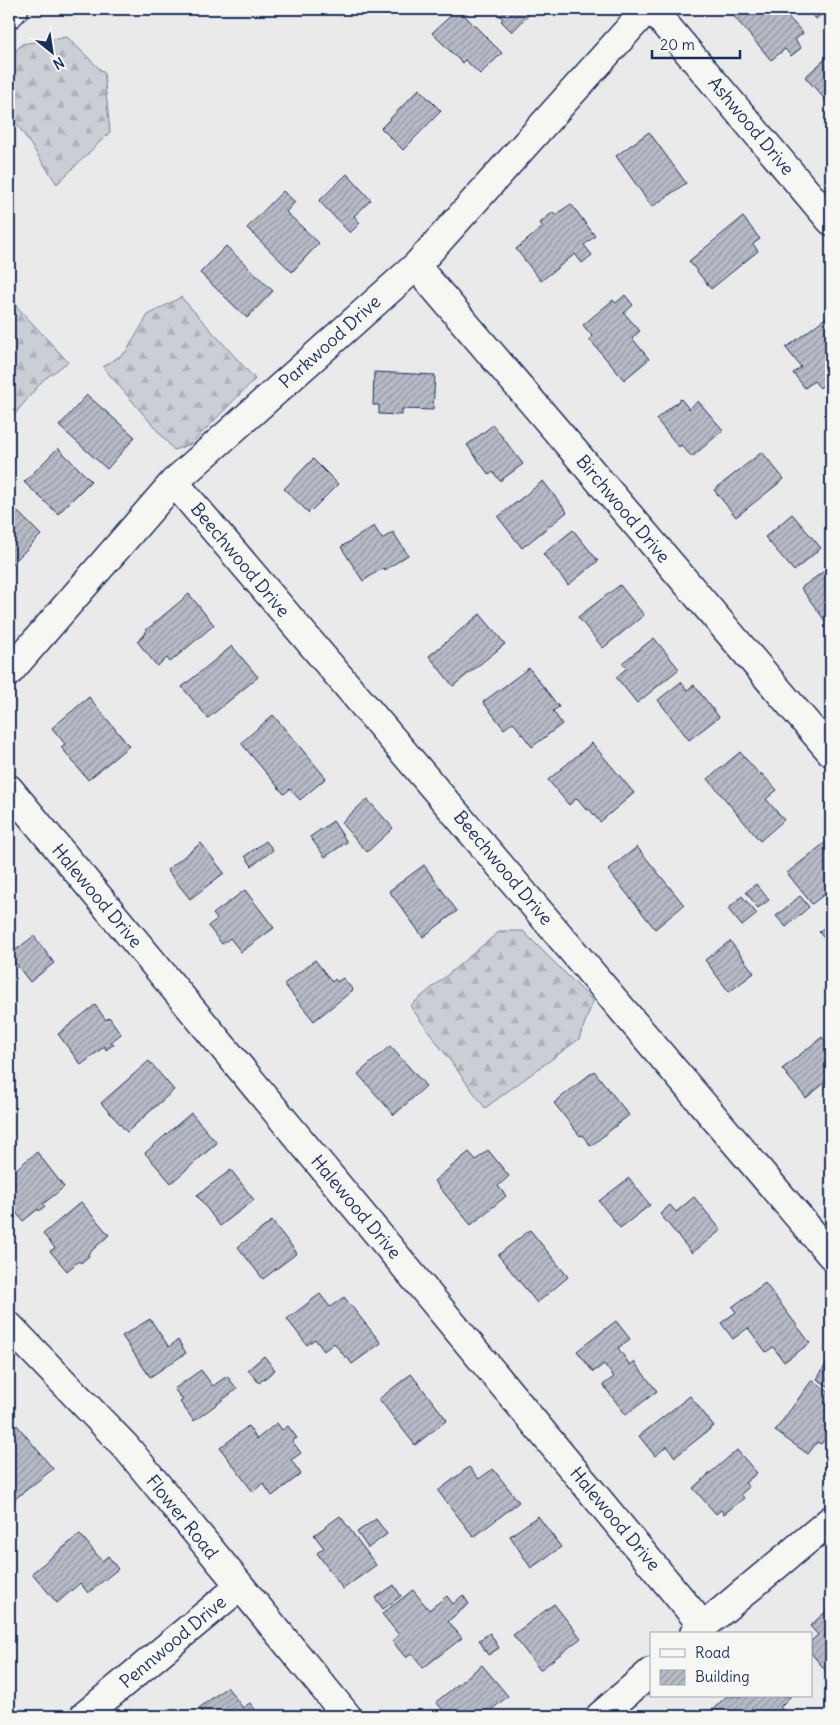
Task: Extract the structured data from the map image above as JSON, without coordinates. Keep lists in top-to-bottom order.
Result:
{
  "streets": {
    "street": [
      "Ashwood Drive",
      "Parkwood Drive",
      "Birchwood Drive",
      "Beechwood Drive",
      "Halewood Drive",
      "Flower Road",
      "Pennwood Drive"
    ]
  },
  "crossings": [
    ["Parkwood Drive", "Birchwood Drive"],
    ["Parkwood Drive", "Beechwood Drive"],
    ["Flower Road", "Pennwood Drive"]
  ],
  "legend": ["Road", "Building"],
  "scale_bar": "20 m",
  "north": "bottom right"
}
